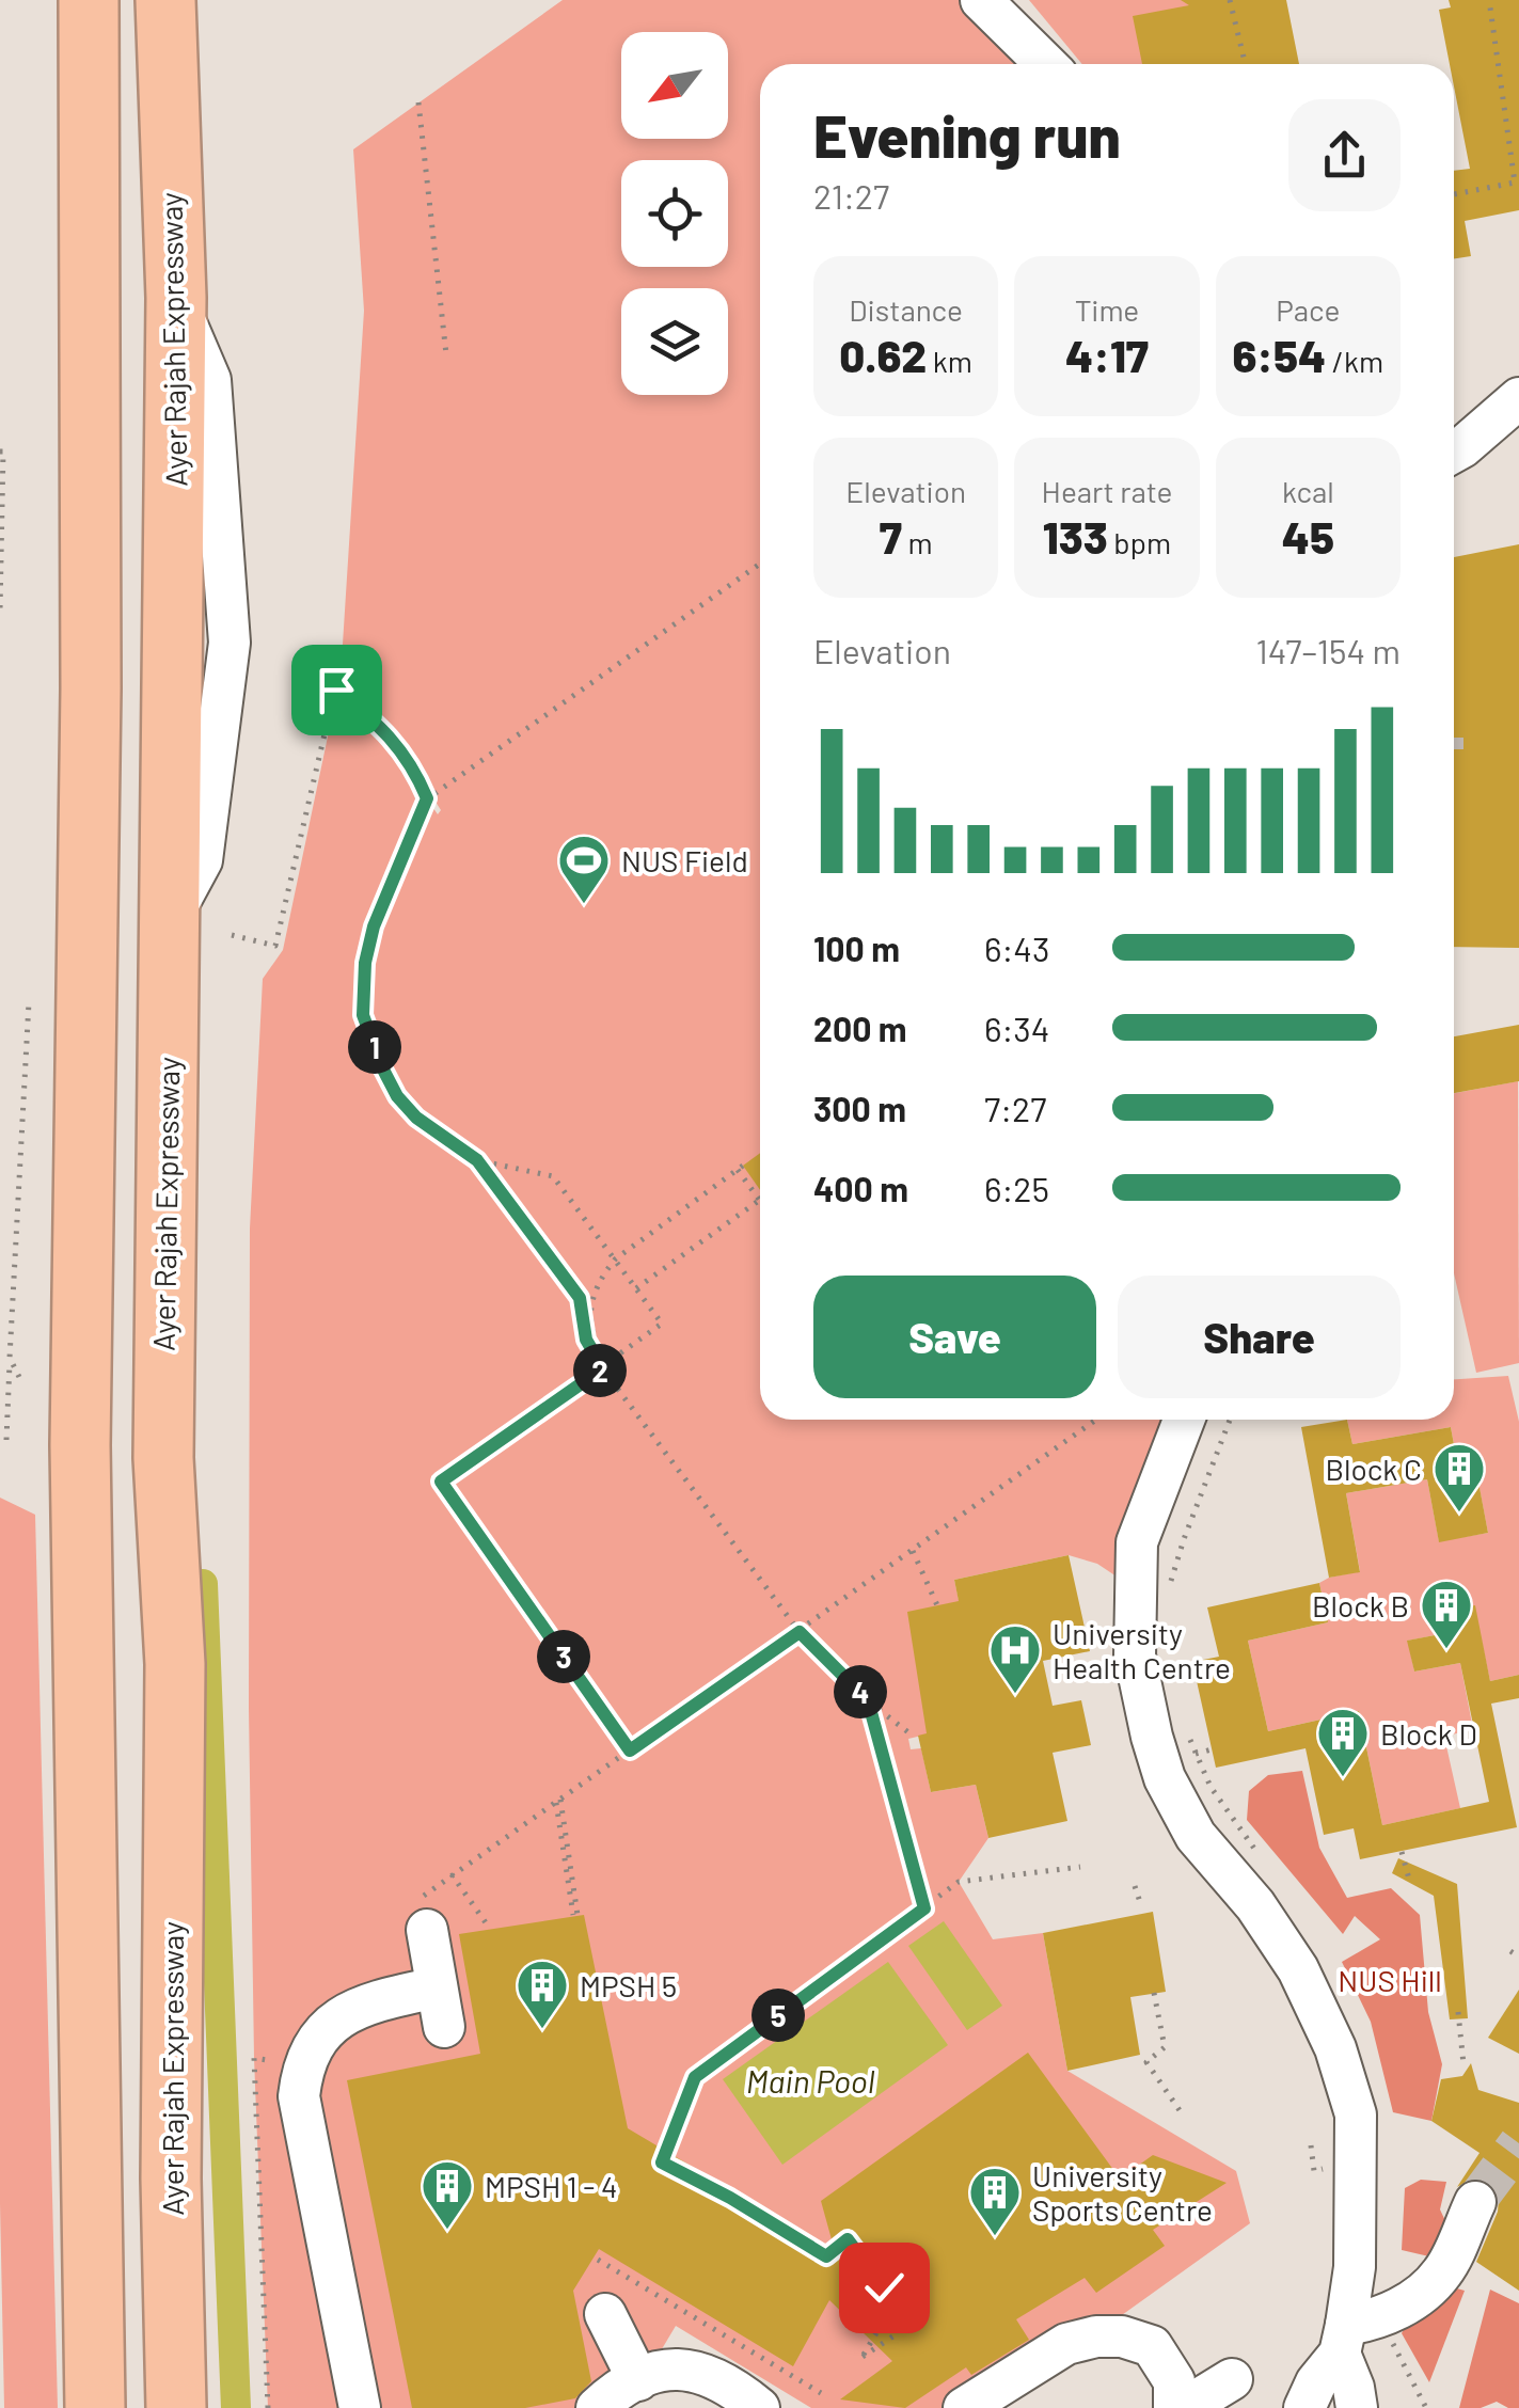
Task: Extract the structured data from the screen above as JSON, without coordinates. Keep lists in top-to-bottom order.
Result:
{
  "streets": {
    "highway": ["Ayer Rajah Expressway"]
  },
  "water": ["Main Pool"],
  "parks": ["NUS Hill"],
  "places": {
    "sports": ["NUS Field"],
    "building": [
      "Block C",
      "Block B",
      "Block D",
      "MPSH 5",
      "MPSH 1 - 4",
      "University Sports Centre"
    ],
    "hospital": ["University Health Centre"]
  },
  "north": "bottom left",
  "page": {
    "heading": ["Evening run", "21:27"],
    "stats": [
      ["Distance", "0.62 km"],
      ["Time", "4:17"],
      ["Pace", "6:54 /km"],
      ["Elevation", "7 m"],
      ["Heart rate", "133 bpm"],
      ["kcal", "45"]
    ],
    "chart": ["Elevation", "147–154 m"],
    "list": [
      {
        "name": "100 m",
        "note": "6:43"
      },
      {
        "name": "200 m",
        "note": "6:34"
      },
      {
        "name": "300 m",
        "note": "7:27"
      },
      {
        "name": "400 m",
        "note": "6:25"
      }
    ],
    "pins": [
      "1",
      "2",
      "3",
      "4",
      "5"
    ],
    "buttons": ["Save", "Share"]
  }
}
